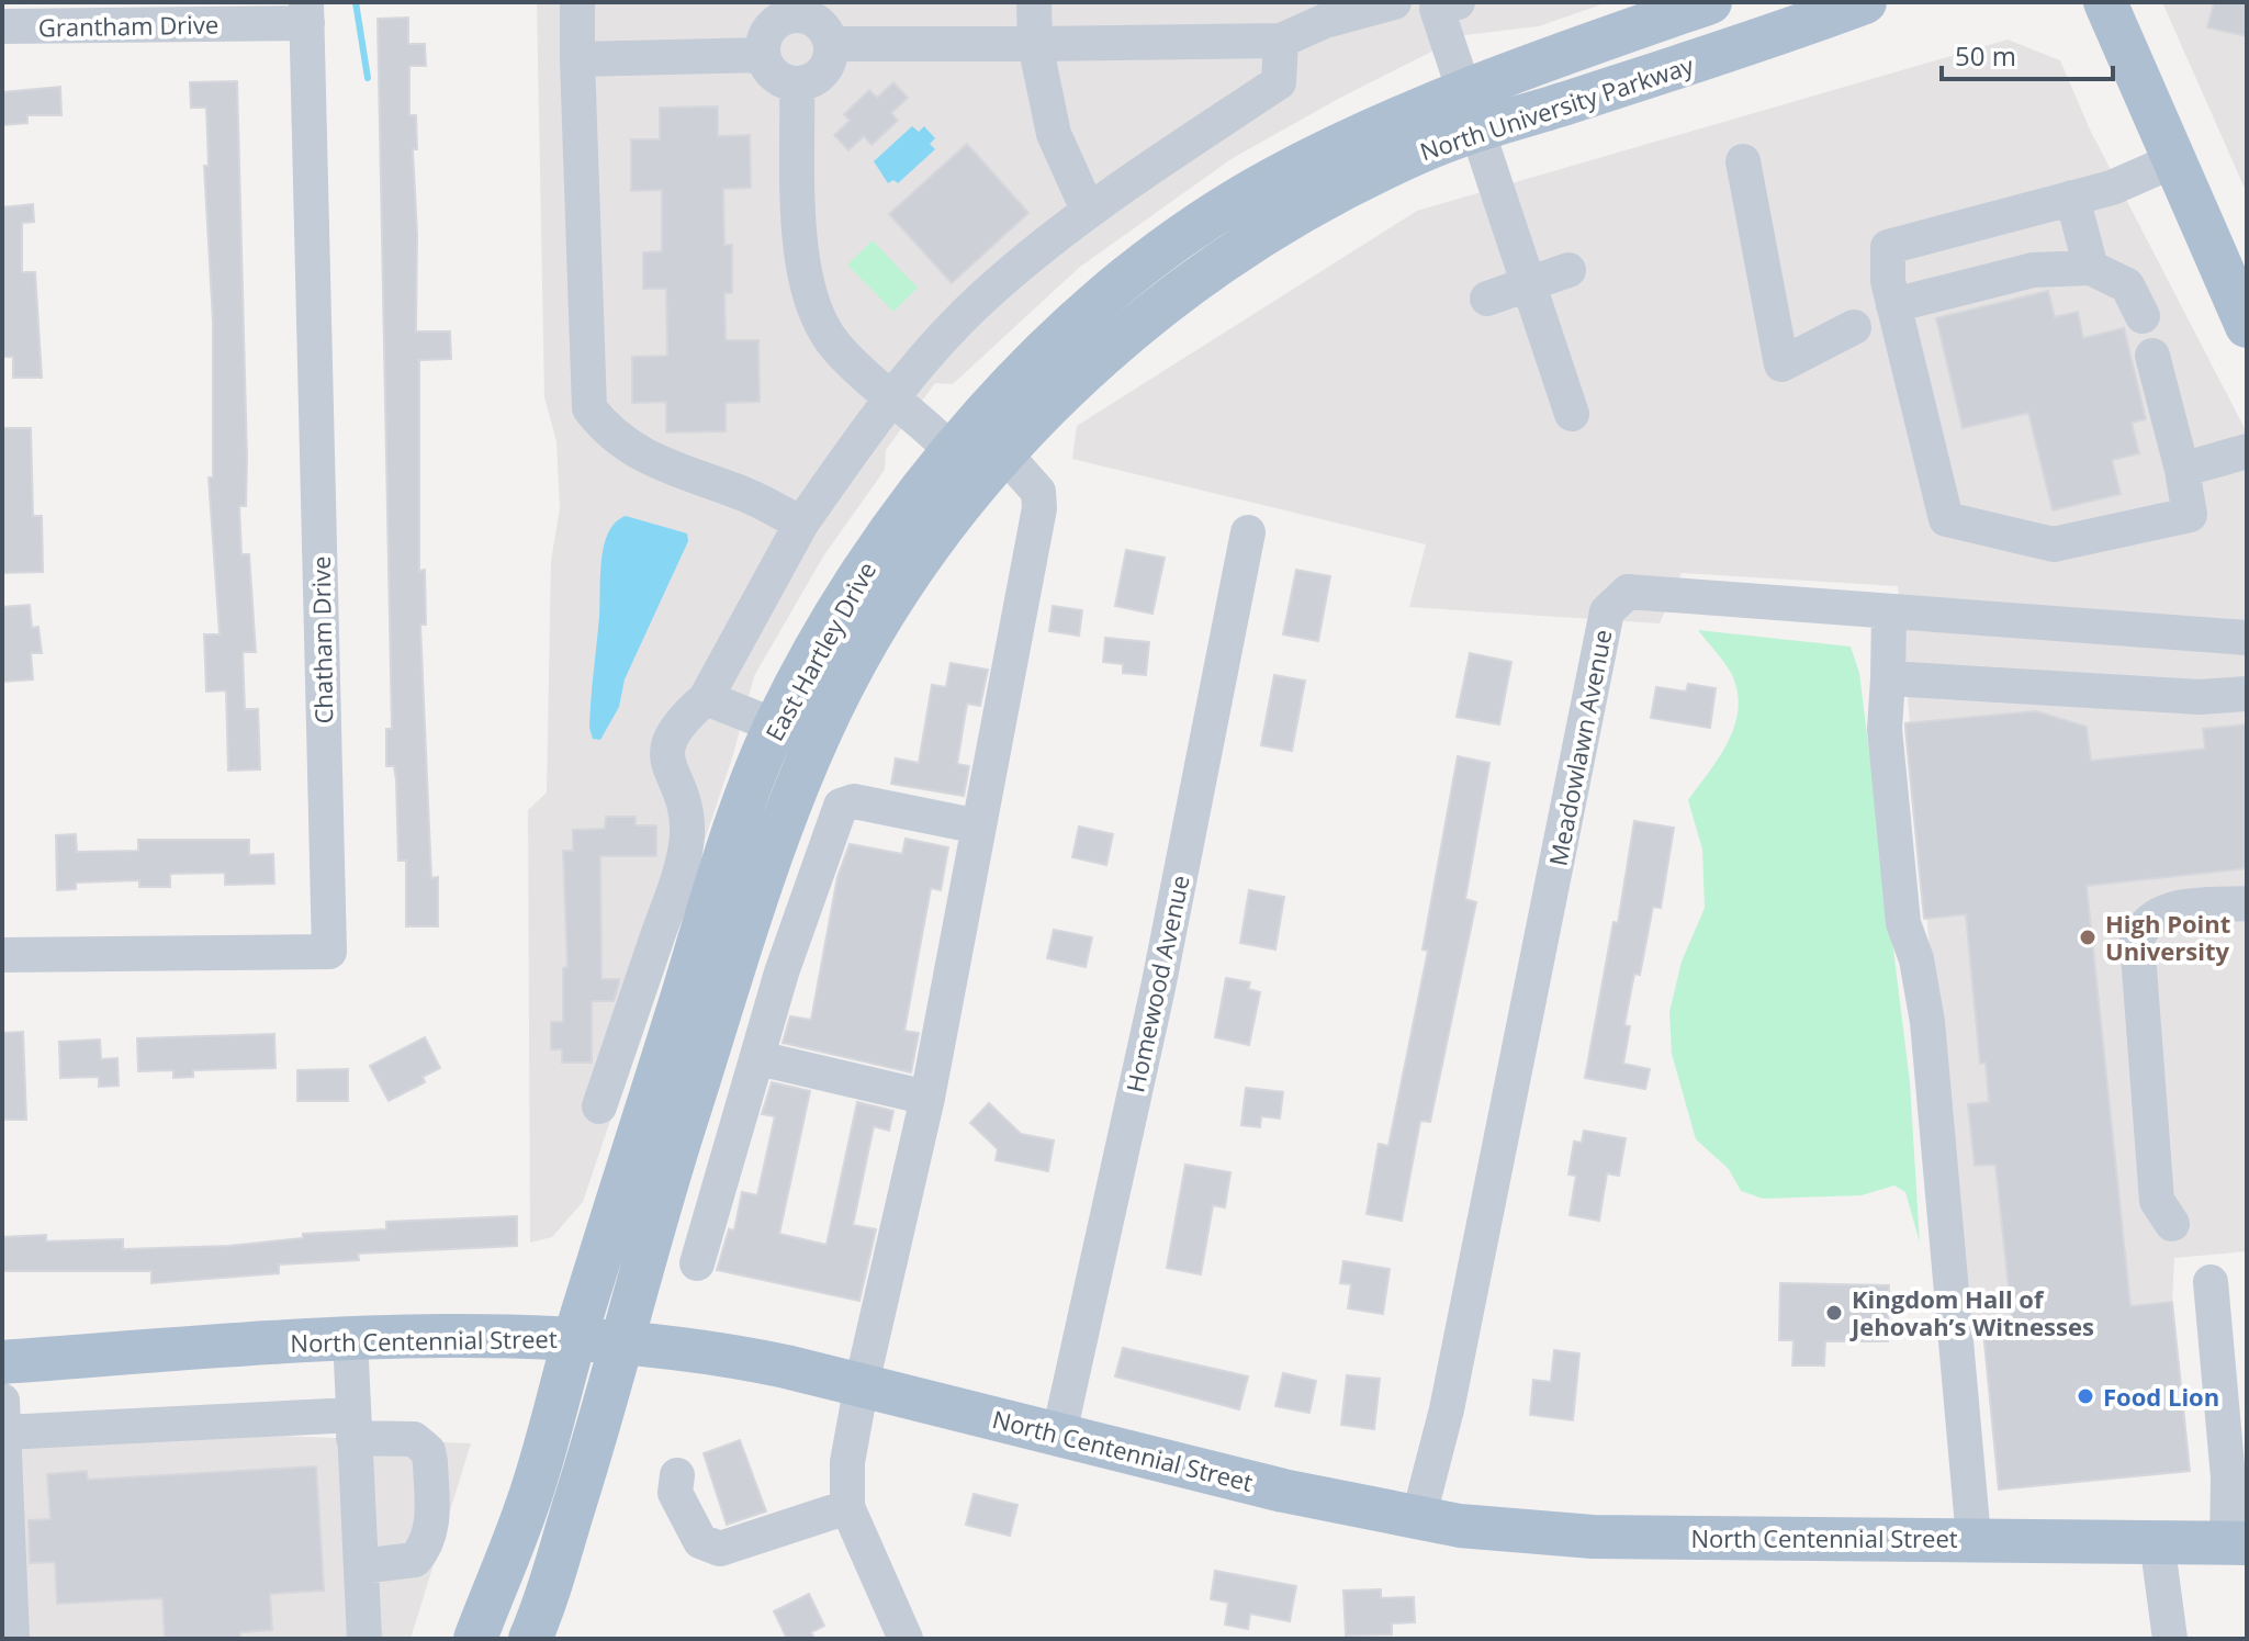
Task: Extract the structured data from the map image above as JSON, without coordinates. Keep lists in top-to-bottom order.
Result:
{
  "streets": {
    "main road": ["North University Parkway", "East Hartley Drive", "North Centennial Street"],
    "street": [
      "Grantham Drive",
      "Chatham Drive",
      "Meadowlawn Avenue",
      "Homewood Avenue"
    ]
  },
  "crossings": [
    ["Grantham Drive", "Chatham Drive"],
    ["North University Parkway", "East Hartley Drive"],
    ["East Hartley Drive", "North Centennial Street"],
    ["Meadowlawn Avenue", "North Centennial Street"],
    ["Homewood Avenue", "North Centennial Street"]
  ],
  "places": ["High Point University", "Kingdom Hall of Jehovah’s Witnesses", "Food Lion"],
  "scale_bar": "50 m"
}
